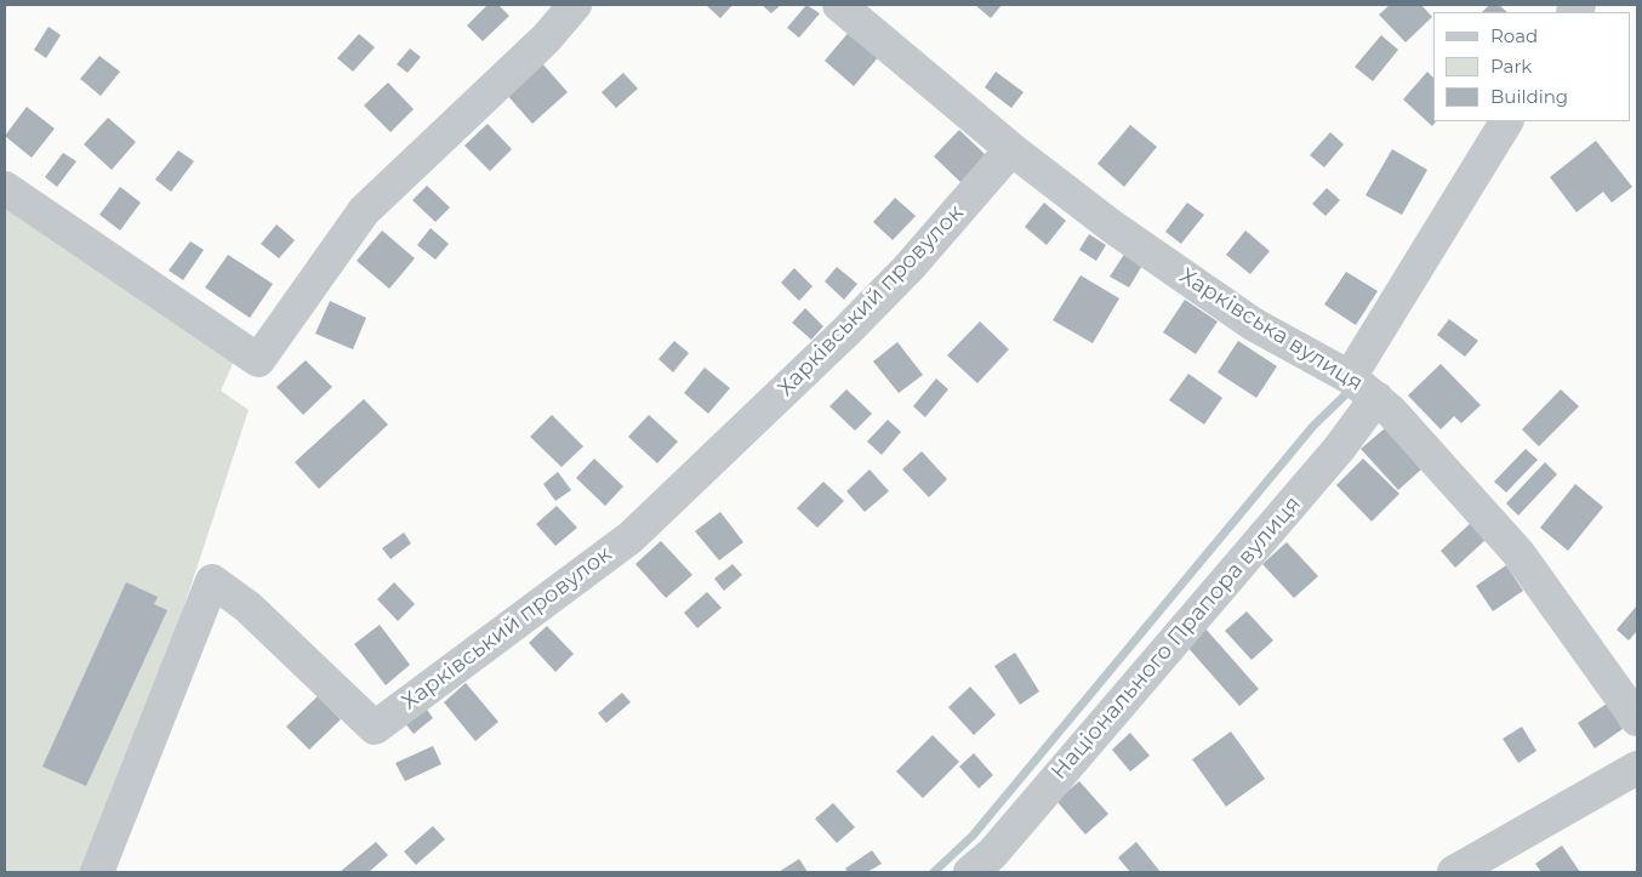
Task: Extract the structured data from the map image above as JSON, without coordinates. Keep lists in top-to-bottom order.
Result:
{
  "streets": {
    "street": ["Харківський провулок", "Харківська вулиця", "Національного Прапора вулиця"]
  },
  "crossings": [
    ["Харківський провулок", "Харківська вулиця"],
    ["Харківська вулиця", "Національного Прапора вулиця"]
  ],
  "legend": ["Road", "Park", "Building"]
}
